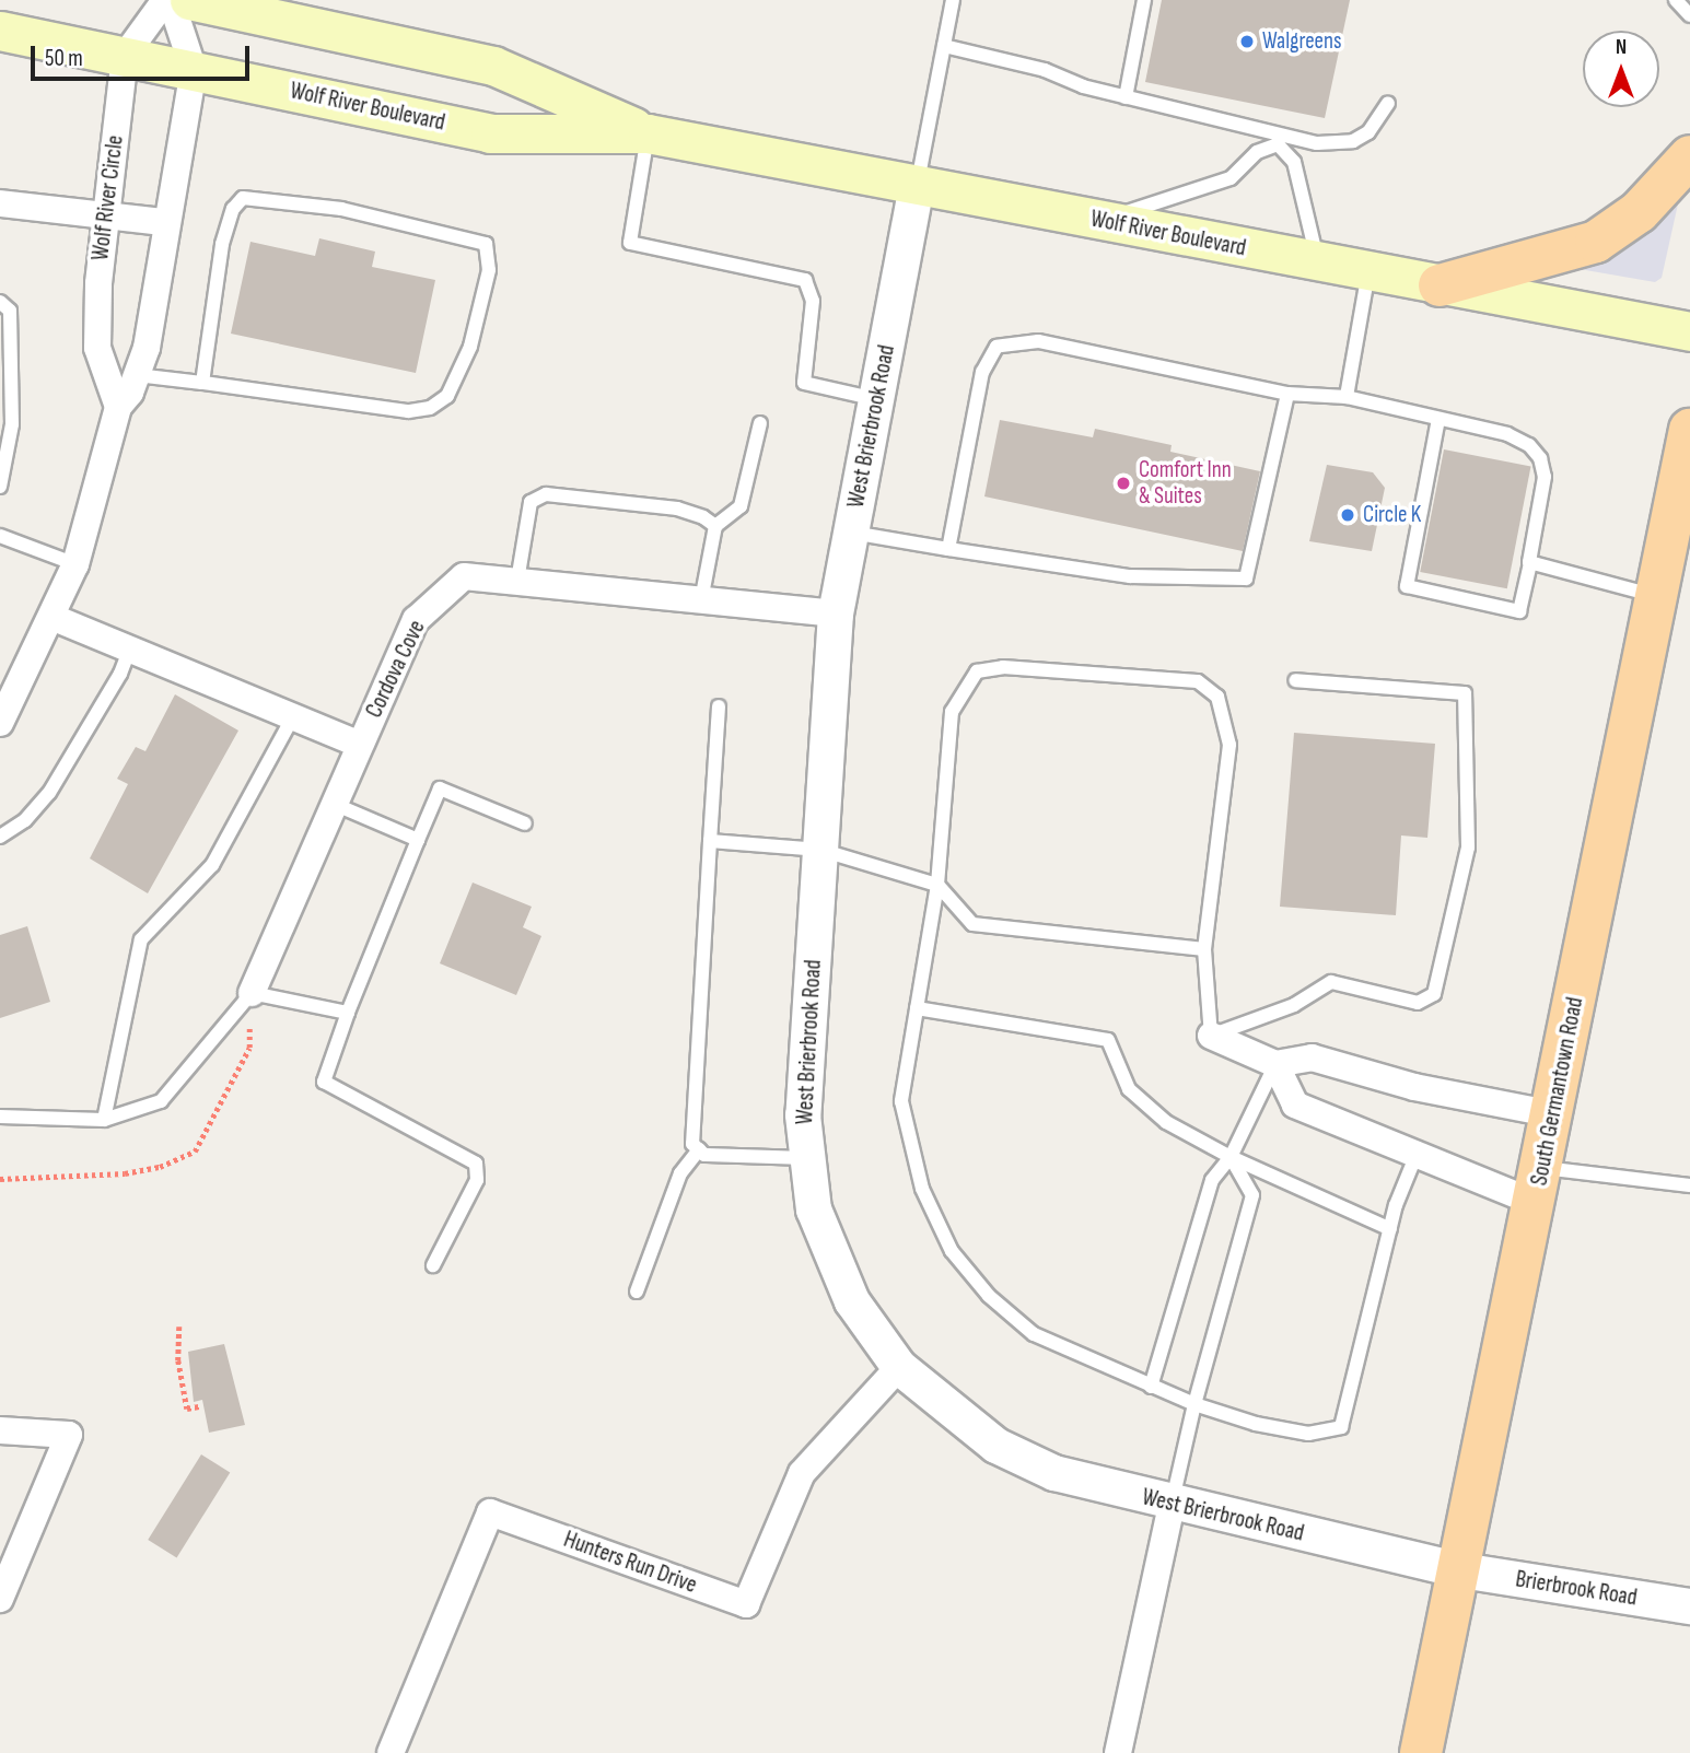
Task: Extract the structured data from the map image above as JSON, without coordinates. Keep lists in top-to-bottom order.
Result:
{
  "streets": {
    "main road": ["Wolf River Boulevard", "South Germantown Road"],
    "street": [
      "Wolf River Circle",
      "West Brierbrook Road",
      "Cordova Cove",
      "Hunters Run Drive",
      "Brierbrook Road"
    ]
  },
  "crossings": [
    ["Wolf River Boulevard", "Wolf River Circle"],
    ["Wolf River Boulevard", "West Brierbrook Road"],
    ["West Brierbrook Road", "Cordova Cove"],
    ["West Brierbrook Road", "South Germantown Road"],
    ["West Brierbrook Road", "Hunters Run Drive"],
    ["West Brierbrook Road", "Brierbrook Road"],
    ["South Germantown Road", "Brierbrook Road"]
  ],
  "places": ["Walgreens", "Comfort Inn & Suites", "Circle K"],
  "scale_bar": "50 m",
  "north": "top"
}
